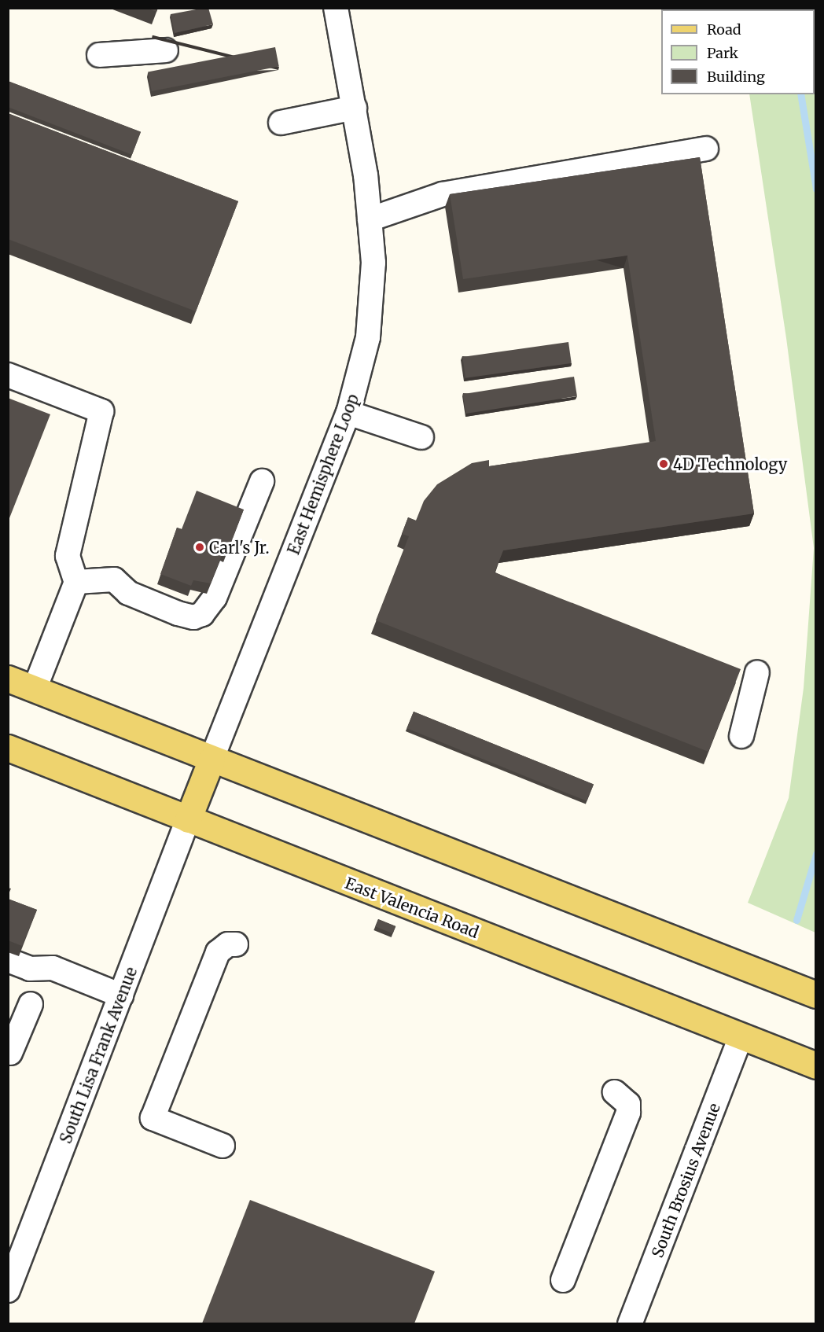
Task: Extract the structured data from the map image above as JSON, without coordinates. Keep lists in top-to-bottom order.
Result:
{
  "streets": {
    "main road": ["East Valencia Road"],
    "street": ["East Hemisphere Loop", "South Lisa Frank Avenue", "South Brosius Avenue"]
  },
  "crossings": [
    ["East Valencia Road", "South Lisa Frank Avenue"],
    ["East Valencia Road", "South Brosius Avenue"]
  ],
  "places": ["4D Technology", "Carl's Jr."],
  "legend": ["Road", "Park", "Building"]
}
